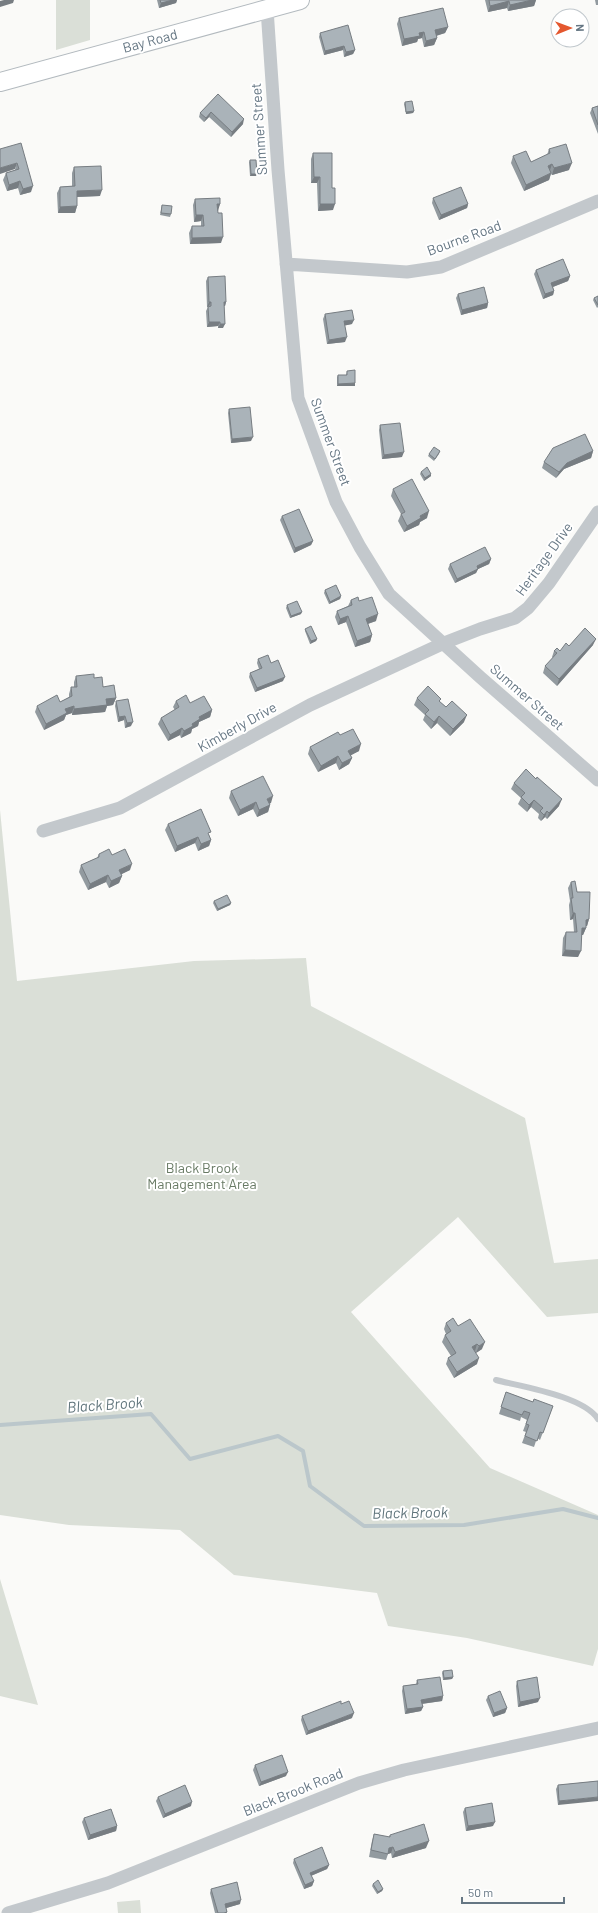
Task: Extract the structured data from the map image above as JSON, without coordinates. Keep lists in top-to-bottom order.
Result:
{
  "streets": {
    "main road": ["Bay Road"],
    "street": [
      "Summer Street",
      "Bourne Road",
      "Heritage Drive",
      "Kimberly Drive",
      "Black Brook Road"
    ]
  },
  "crossings": [
    ["Bay Road", "Summer Street"],
    ["Summer Street", "Bourne Road"],
    ["Summer Street", "Heritage Drive"],
    ["Summer Street", "Kimberly Drive"],
    ["Heritage Drive", "Kimberly Drive"]
  ],
  "water": ["Black Brook"],
  "parks": ["Black Brook Management Area"],
  "scale_bar": "50 m",
  "north": "right"
}
